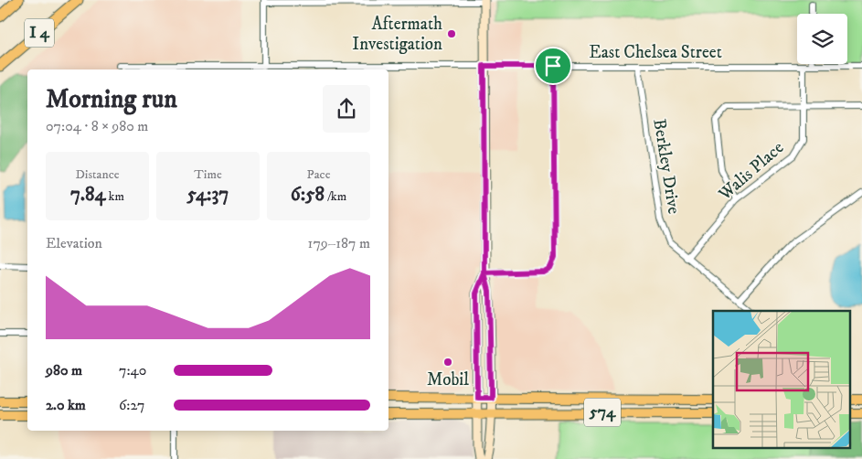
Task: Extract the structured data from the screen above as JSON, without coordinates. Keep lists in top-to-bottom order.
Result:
{
  "streets": {
    "highway": ["I 4"],
    "main road": ["574"],
    "street": ["East Chelsea Street", "Berkley Drive", "Walis Place"]
  },
  "crossings": [
    ["East Chelsea Street", "Berkley Drive"],
    ["East Chelsea Street", "Walis Place"],
    ["Berkley Drive", "Walis Place"]
  ],
  "places": ["Aftermath Investigation", "Mobil"],
  "page": {
    "heading": ["Morning run", "07:04 · 8 × 980 m"],
    "stats": [
      ["Distance", "7.84 km"],
      ["Time", "54:37"],
      ["Pace", "6:58 /km"]
    ],
    "chart": ["Elevation", "179–187 m"],
    "list": [
      {
        "name": "980 m",
        "note": "7:40"
      },
      {
        "name": "2.0 km",
        "note": "6:27"
      }
    ]
  }
}
